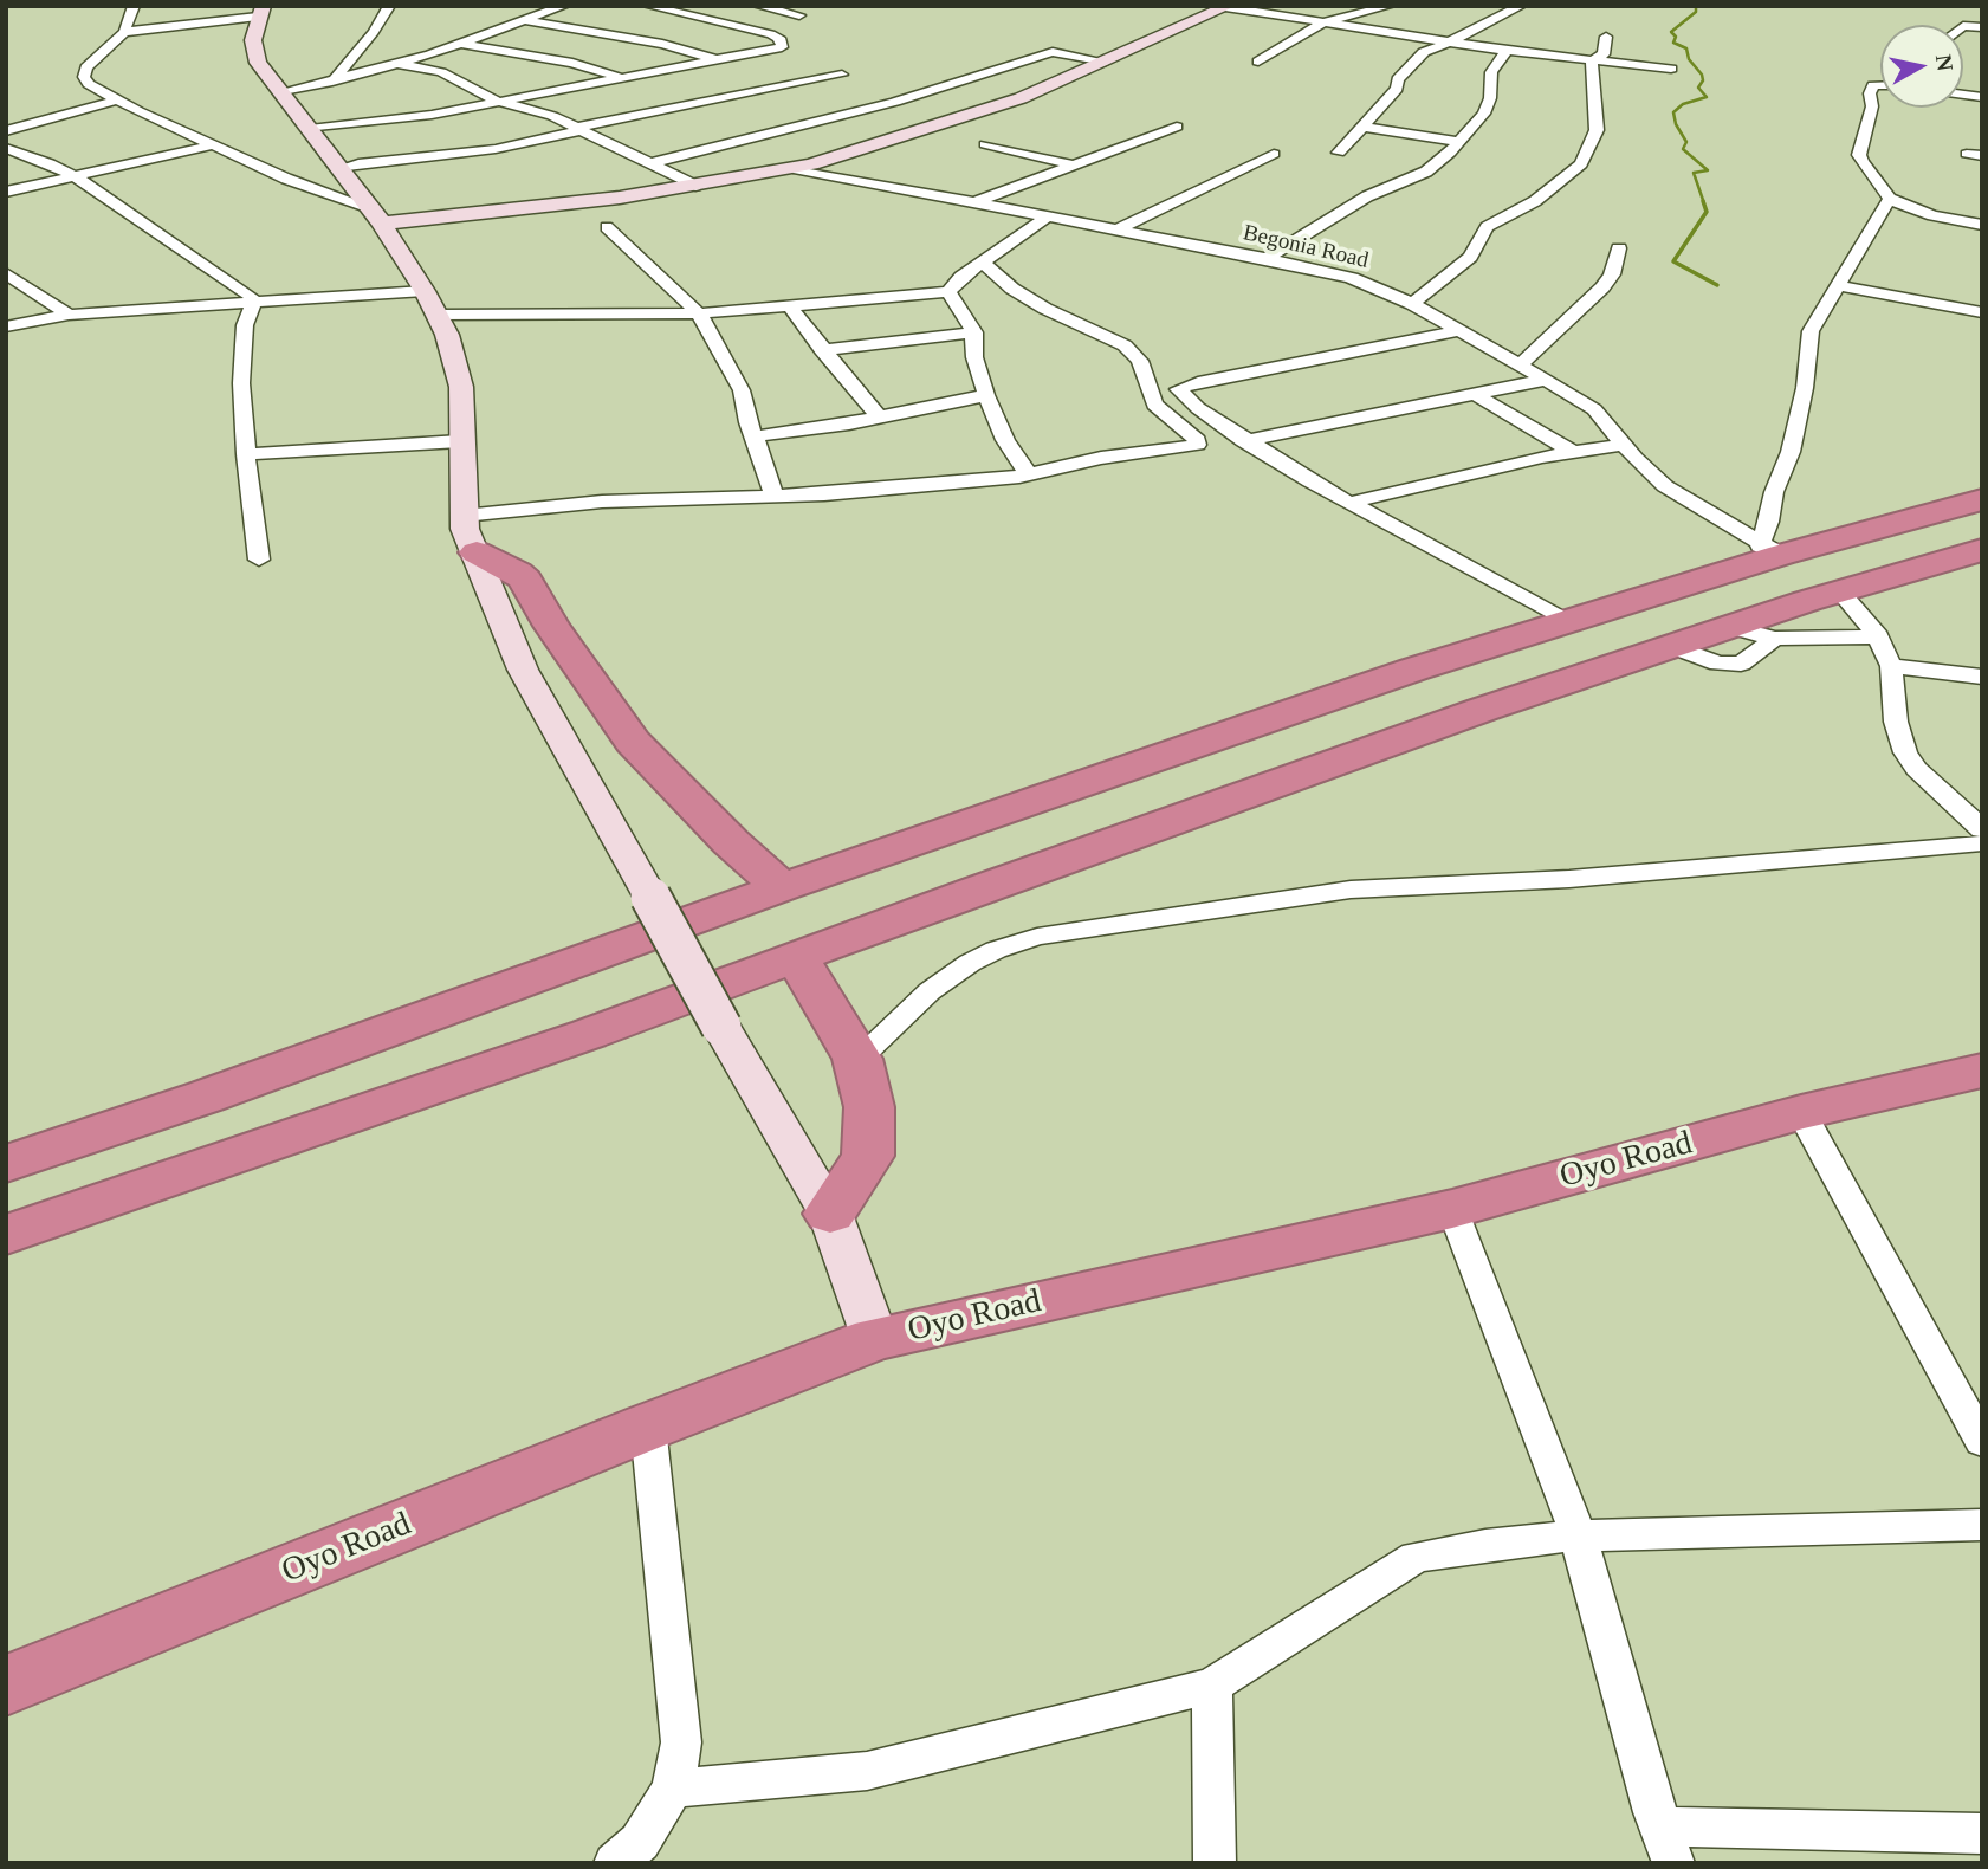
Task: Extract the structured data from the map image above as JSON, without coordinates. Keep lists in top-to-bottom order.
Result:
{
  "streets": {
    "highway": ["Oyo Road"],
    "street": ["Begonia Road"]
  },
  "north": "right"
}
